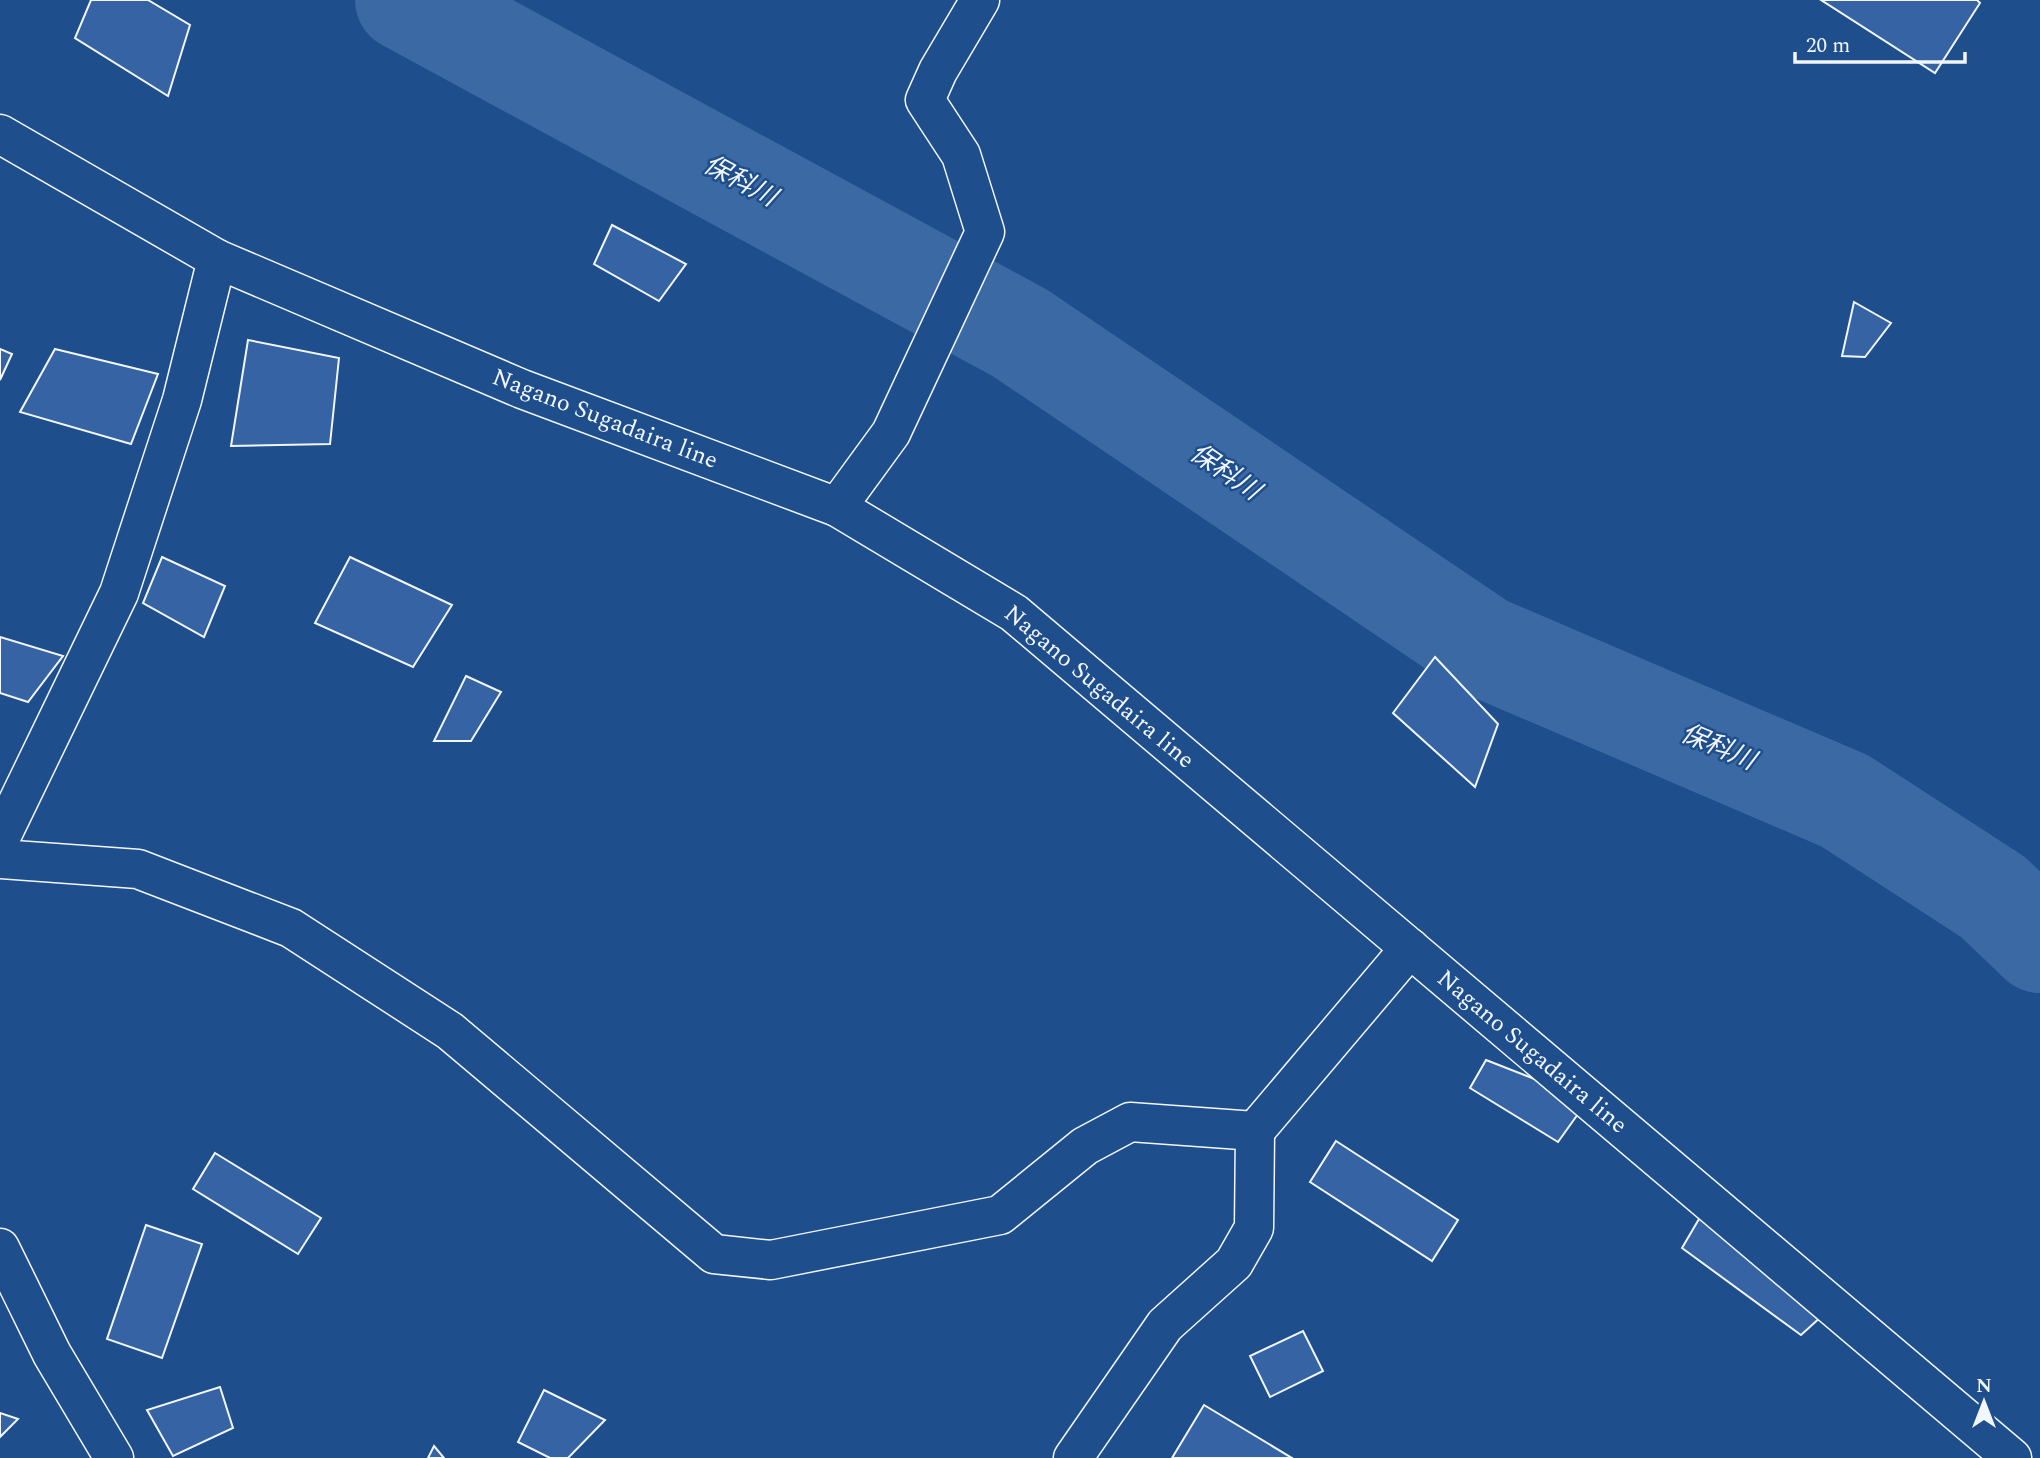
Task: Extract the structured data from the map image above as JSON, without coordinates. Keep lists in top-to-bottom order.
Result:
{
  "streets": {
    "street": ["Nagano Sugadaira line"]
  },
  "water": ["保科川"],
  "scale_bar": "20 m",
  "north": "top"
}
